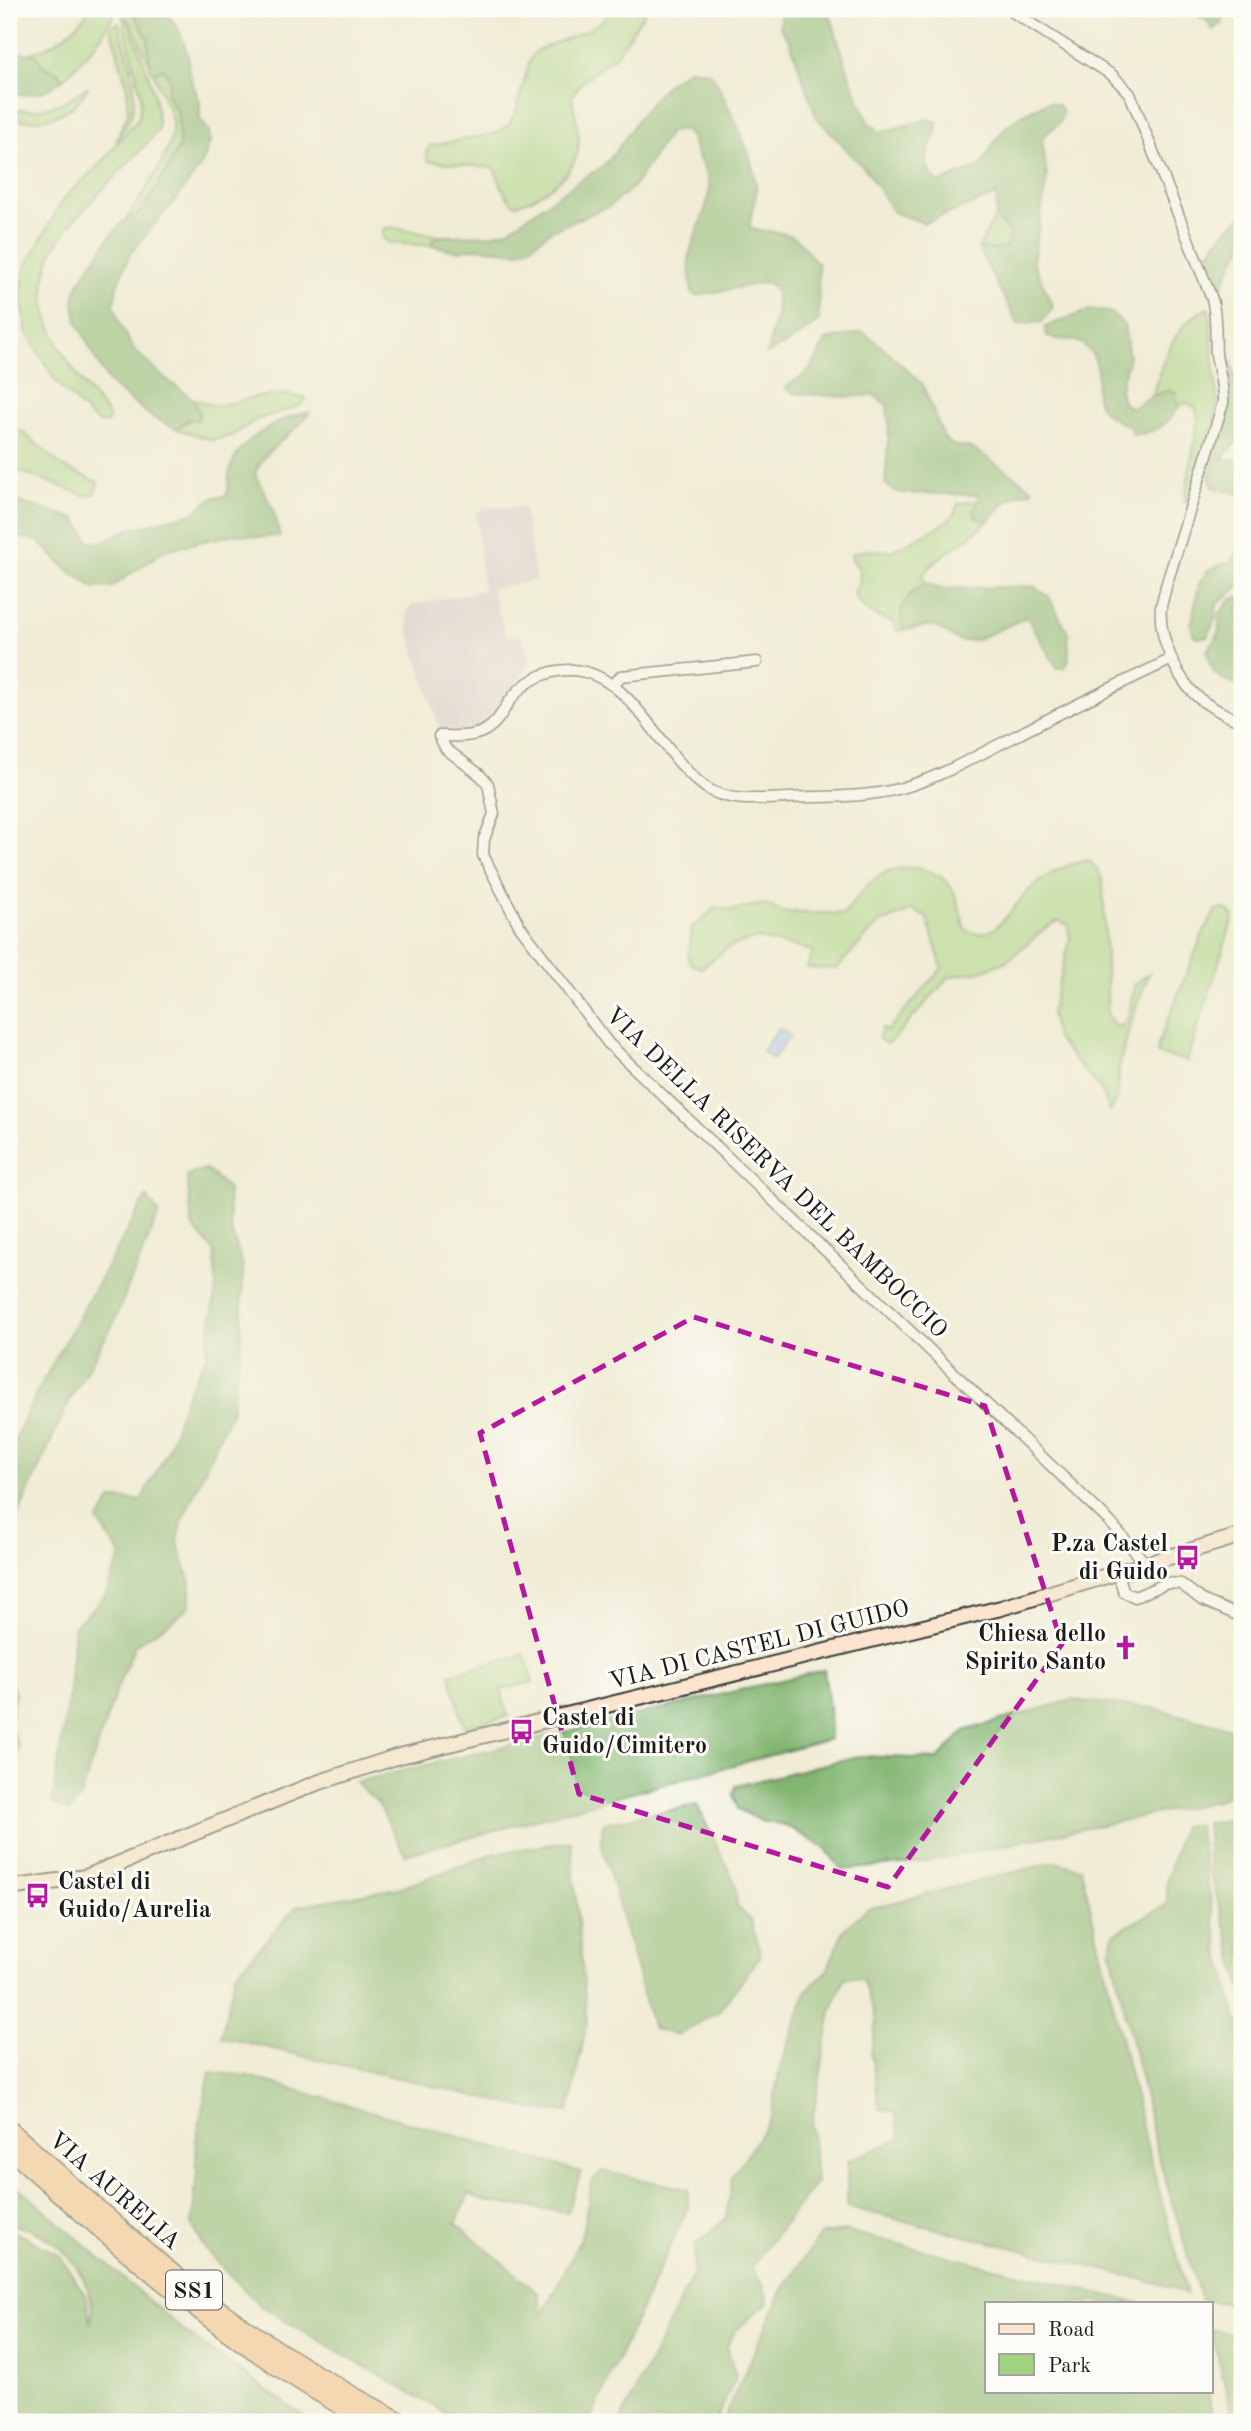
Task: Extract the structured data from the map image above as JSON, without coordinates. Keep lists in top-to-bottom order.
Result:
{
  "streets": {
    "highway": ["VIA AURELIA", "SS1"],
    "street": ["VIA DELLA RISERVA DEL BAMBOCCIO", "VIA DI CASTEL DI GUIDO"]
  },
  "crossings": [
    ["VIA DELLA RISERVA DEL BAMBOCCIO", "VIA DI CASTEL DI GUIDO"]
  ],
  "places": {
    "bus stop": ["P.za Castel di Guido", "Castel di Guido/Cimitero", "Castel di Guido/Aurelia"],
    "church": ["Chiesa dello Spirito Santo"]
  },
  "legend": ["Road", "Park"]
}
